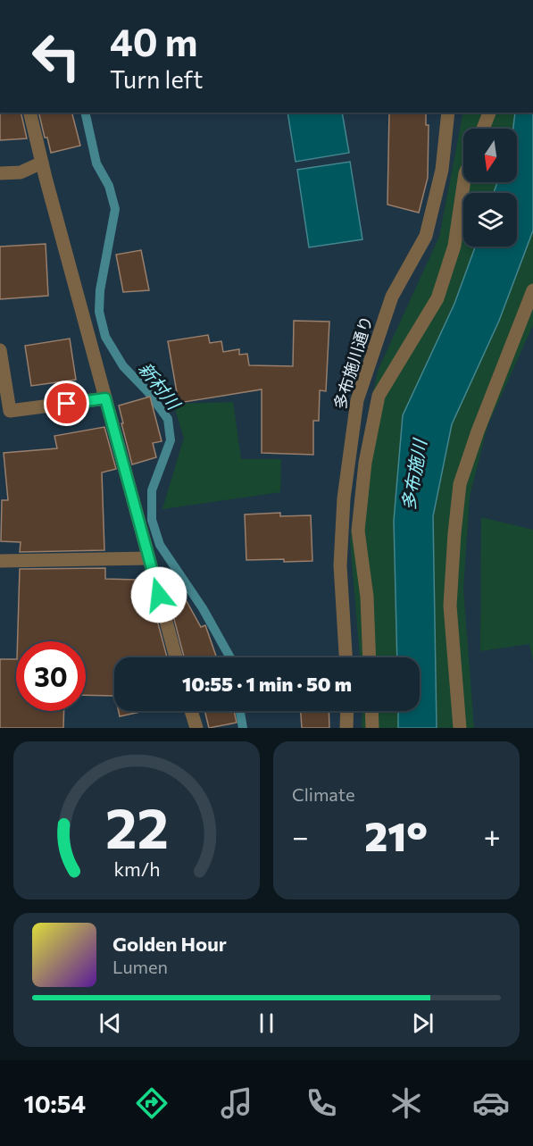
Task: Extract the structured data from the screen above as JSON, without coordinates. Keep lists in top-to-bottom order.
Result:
{
  "streets": {
    "street": ["多布施川通り"]
  },
  "water": ["新村川", "多布施川"],
  "north": "bottom",
  "page": {
    "turn": ["40 m", "Turn left"],
    "limit": "30",
    "trip": "10:55 · 1 min · 50 m",
    "tile": "Climate",
    "heat": ["−", "21°", "+"],
    "song": ["Golden Hour", "Lumen"],
    "tabs": "10:54",
    "gauge": ["22", "km/h"]
  }
}
